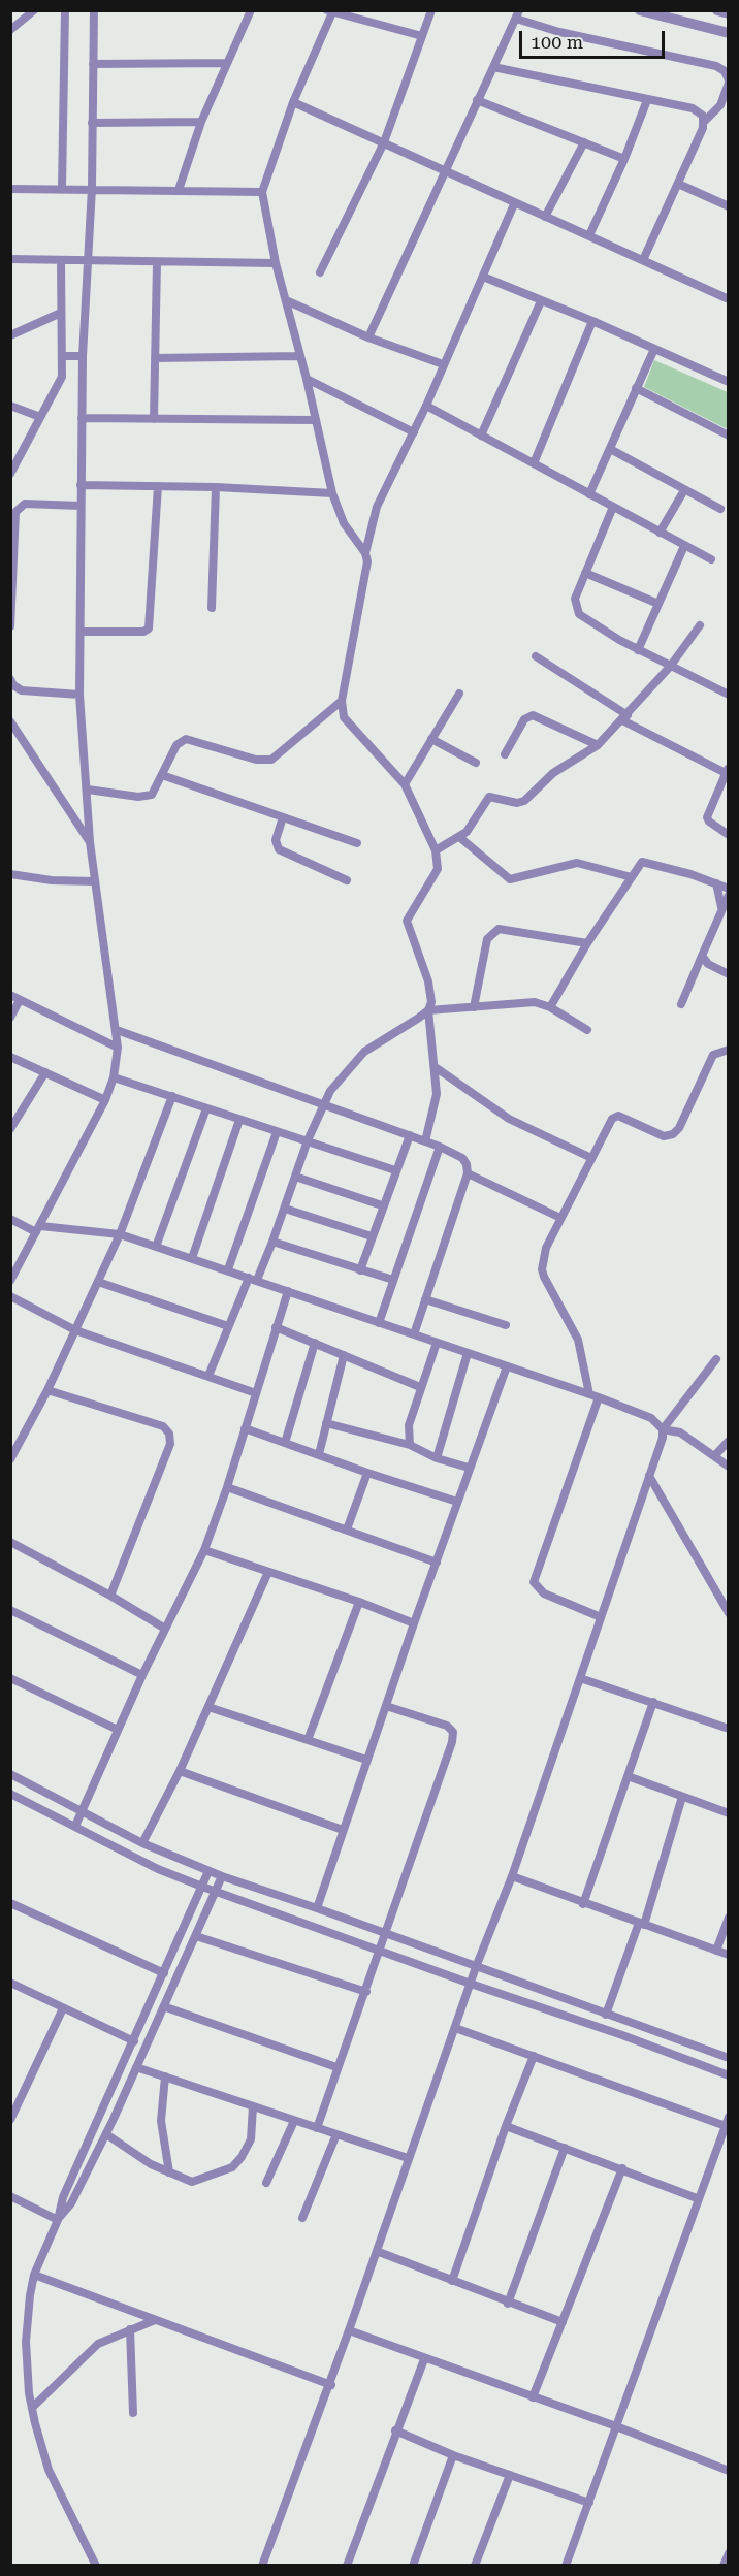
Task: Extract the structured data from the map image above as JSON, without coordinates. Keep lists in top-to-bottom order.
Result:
{
  "scale_bar": "100 m"
}
